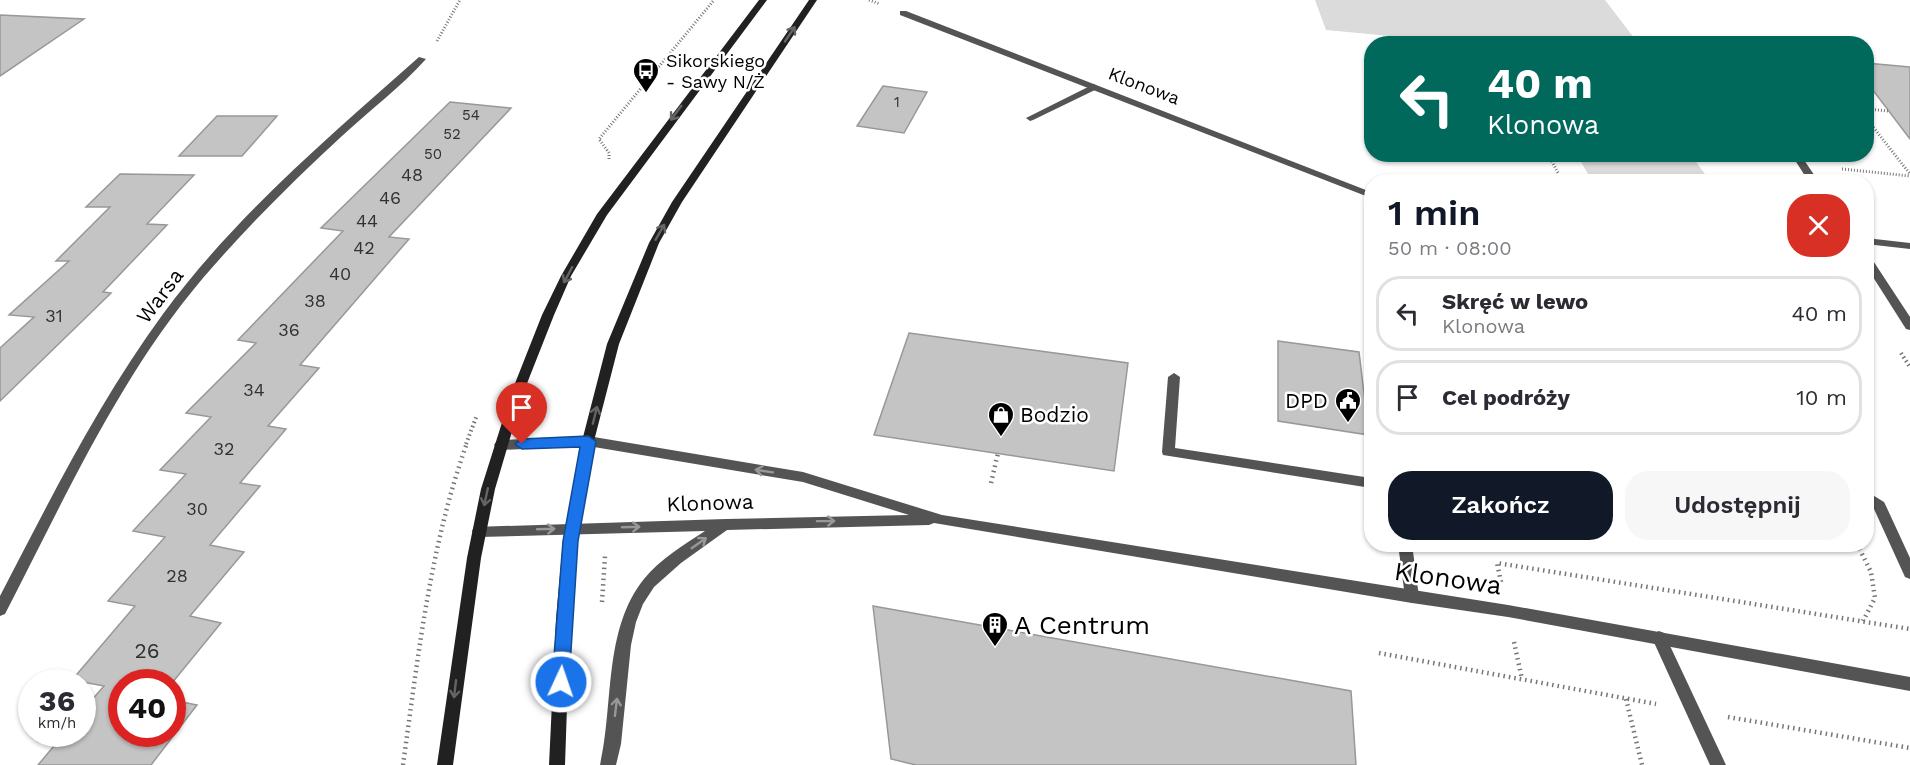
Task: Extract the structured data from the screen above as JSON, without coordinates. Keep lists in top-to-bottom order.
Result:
{
  "streets": {
    "street": ["Klonowa", "Warsa"]
  },
  "places": {
    "bus stop": ["Sikorskiego - Sawy N/Ż"],
    "public building": ["DPD"],
    "shop": ["Bodzio"],
    "building": ["A Centrum"]
  },
  "house_numbers": [
    "1",
    "54",
    "52",
    "50",
    "48",
    "46",
    "44",
    "42",
    "40",
    "38",
    "31",
    "36",
    "34",
    "32",
    "30",
    "28",
    "26"
  ],
  "page": {
    "turn": ["40 m", "Klonowa"],
    "heading": ["1 min", "50 m · 08:00"],
    "list": [
      {
        "name": "Skręć w lewo",
        "note": "Klonowa",
        "value": "40 m"
      },
      {
        "name": "Cel podróży",
        "value": "10 m"
      }
    ],
    "buttons": ["Zakończ", "Udostępnij"],
    "speed": "36 km/h",
    "limit": "40"
  }
}
